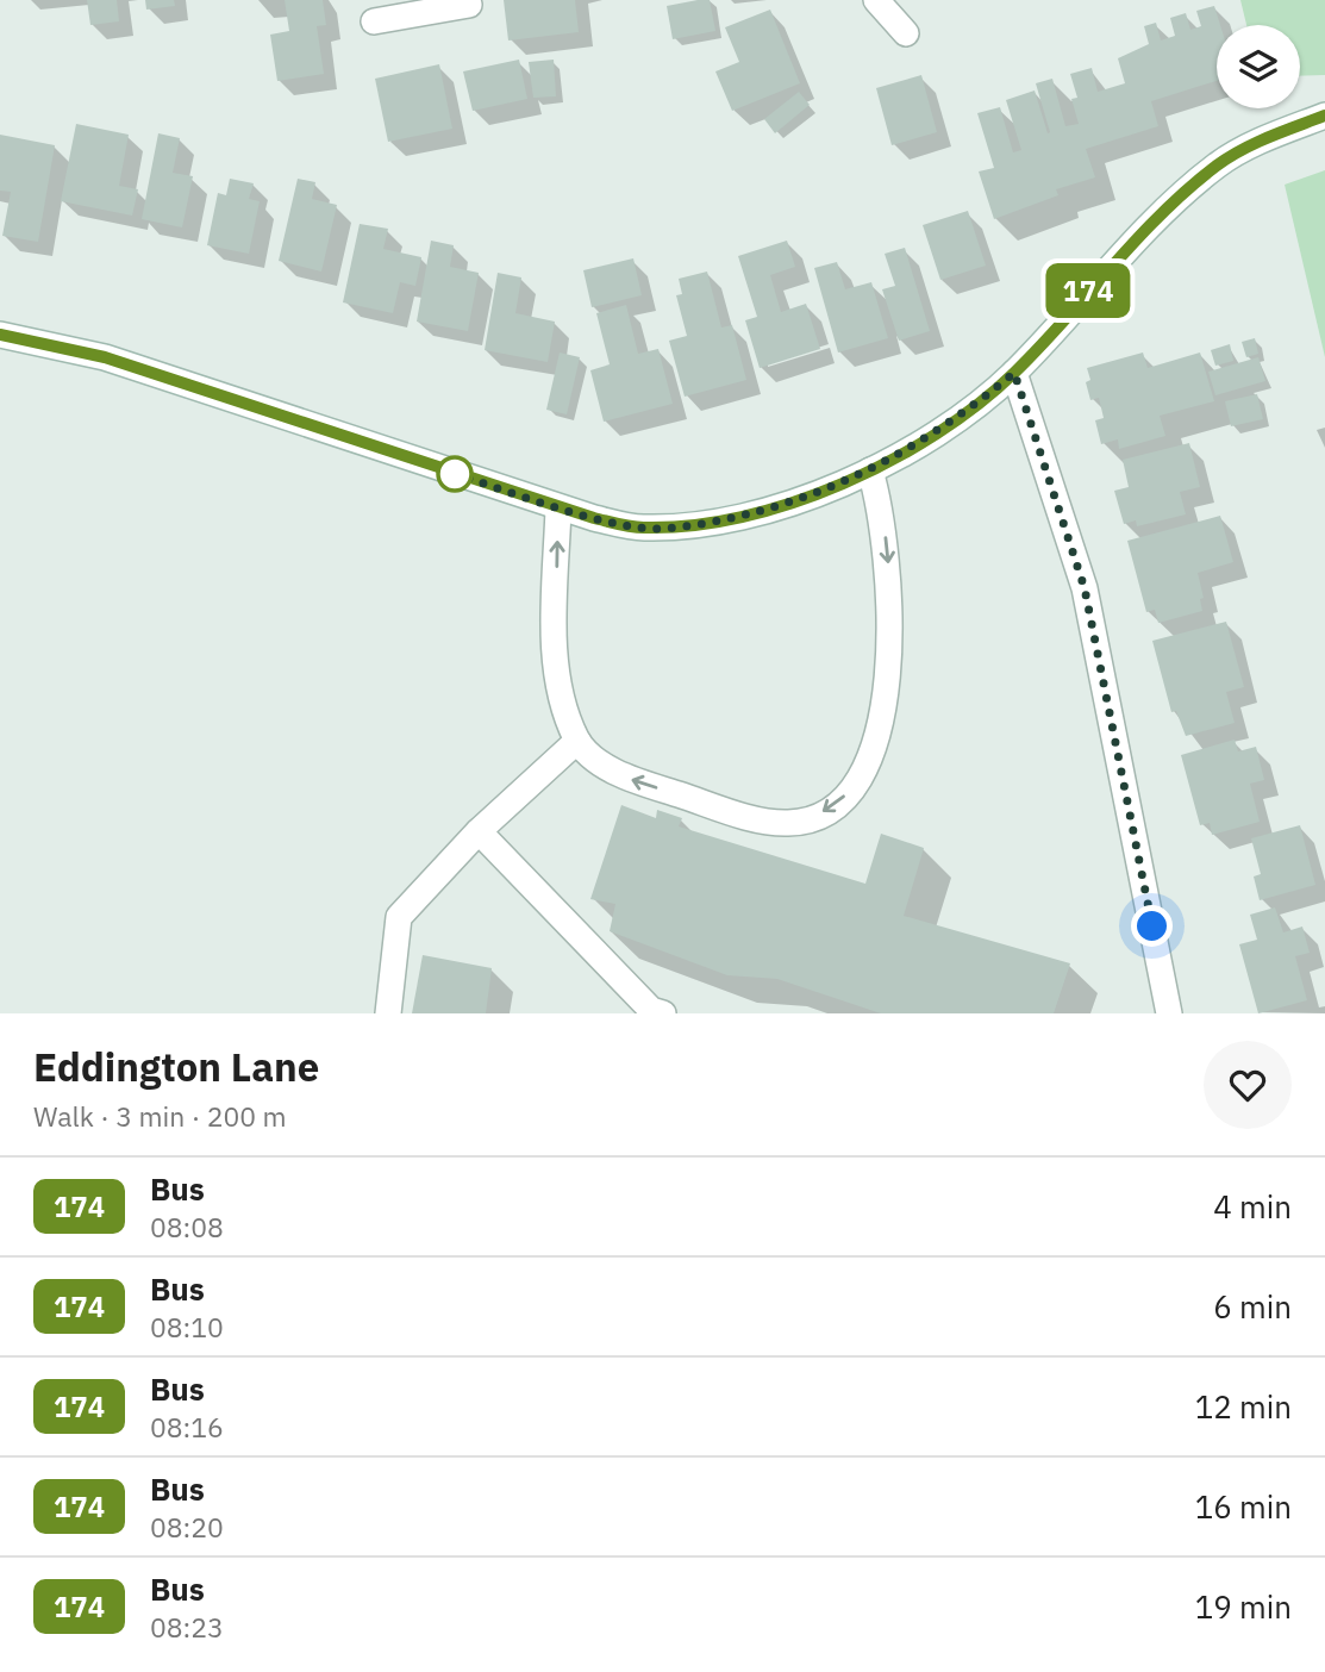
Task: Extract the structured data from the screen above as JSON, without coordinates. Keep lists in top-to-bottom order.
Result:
{
  "lines": ["bus line 174"],
  "page": {
    "on_map": "174",
    "heading": ["Eddington Lane", "Walk · 3 min · 200 m"],
    "list": [
      {
        "mark": "174",
        "name": "Bus",
        "note": "08:08",
        "value": "4 min"
      },
      {
        "mark": "174",
        "name": "Bus",
        "note": "08:10",
        "value": "6 min"
      },
      {
        "mark": "174",
        "name": "Bus",
        "note": "08:16",
        "value": "12 min"
      },
      {
        "mark": "174",
        "name": "Bus",
        "note": "08:20",
        "value": "16 min"
      },
      {
        "mark": "174",
        "name": "Bus",
        "note": "08:23",
        "value": "19 min"
      }
    ]
  }
}
